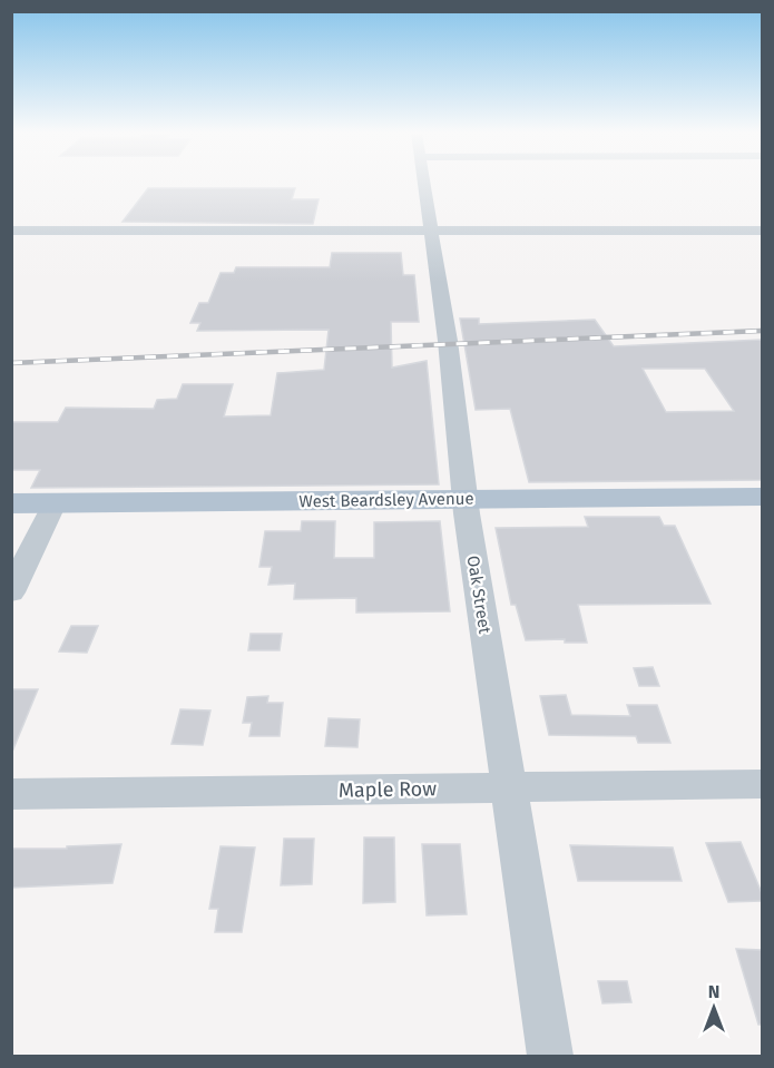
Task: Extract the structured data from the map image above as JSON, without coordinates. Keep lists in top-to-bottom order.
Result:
{
  "streets": {
    "main road": ["West Beardsley Avenue"],
    "street": ["Oak Street", "Maple Row"]
  },
  "crossings": [
    ["West Beardsley Avenue", "Oak Street"],
    ["Oak Street", "Maple Row"]
  ],
  "north": "top"
}
